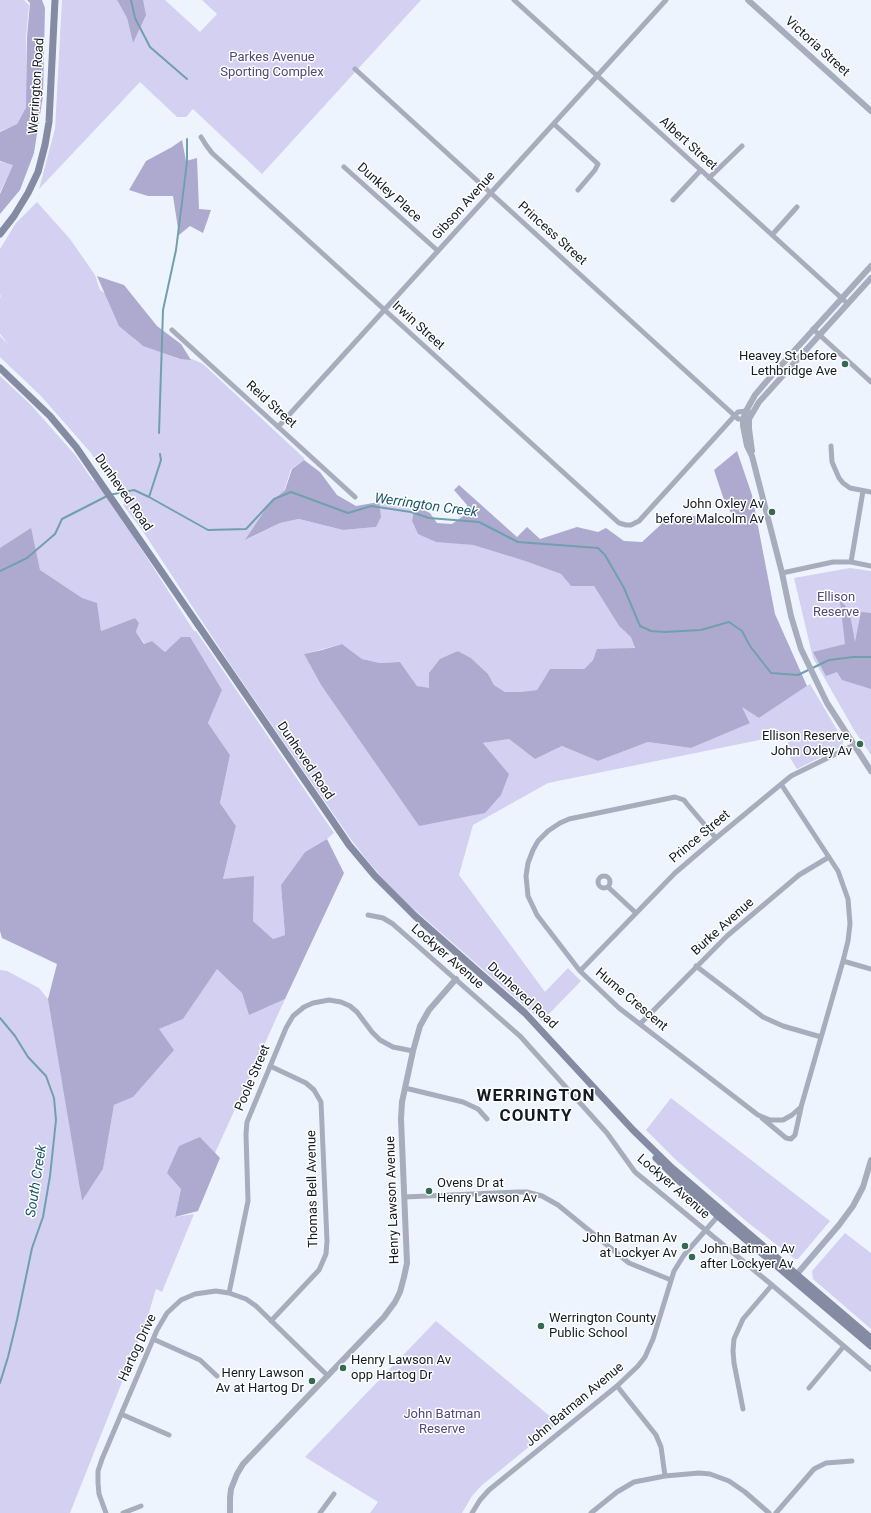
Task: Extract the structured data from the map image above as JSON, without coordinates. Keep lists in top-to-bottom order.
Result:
{
  "streets": {
    "main road": ["Werrington Road", "Dunheved Road"],
    "street": [
      "Victoria Street",
      "Albert Street",
      "Dunkley Place",
      "Gibson Avenue",
      "Princess Street",
      "Irwin Street",
      "Reid Street",
      "Prince Street",
      "Burke Avenue",
      "Lockyer Avenue",
      "Hume Crescent",
      "Poole Street",
      "Thomas Bell Avenue",
      "Henry Lawson Avenue",
      "Hartog Drive",
      "John Batman Avenue"
    ]
  },
  "crossings": [
    ["Albert Street", "Gibson Avenue"],
    ["Dunkley Place", "Gibson Avenue"],
    ["Gibson Avenue", "Princess Street"],
    ["Gibson Avenue", "Irwin Street"],
    ["Gibson Avenue", "Reid Street"],
    ["Princess Street", "Irwin Street"],
    ["Dunheved Road", "John Batman Avenue"],
    ["Prince Street", "Hume Crescent"],
    ["Burke Avenue", "Hume Crescent"],
    ["Lockyer Avenue", "Henry Lawson Avenue"],
    ["Lockyer Avenue", "John Batman Avenue"],
    ["Poole Street", "Thomas Bell Avenue"],
    ["Poole Street", "Henry Lawson Avenue"],
    ["Poole Street", "Hartog Drive"],
    ["Thomas Bell Avenue", "Hartog Drive"],
    ["Henry Lawson Avenue", "Hartog Drive"]
  ],
  "districts": ["WERRINGTON COUNTY"],
  "water": ["Werrington Creek", "South Creek"],
  "parks": ["Parkes Avenue Sporting Complex", "Ellison Reserve", "John Batman Reserve"],
  "places": [
    "Heavey St before Lethbridge Ave",
    "John Oxley Av before Malcolm Av",
    "Ellison Reserve, John Oxley Av",
    "Ovens Dr at Henry Lawson Av",
    "John Batman Av at Lockyer Av",
    "John Batman Av after Lockyer Av",
    "Werrington County Public School",
    "Henry Lawson Av opp Hartog Dr",
    "Henry Lawson Av at Hartog Dr"
  ]
}
